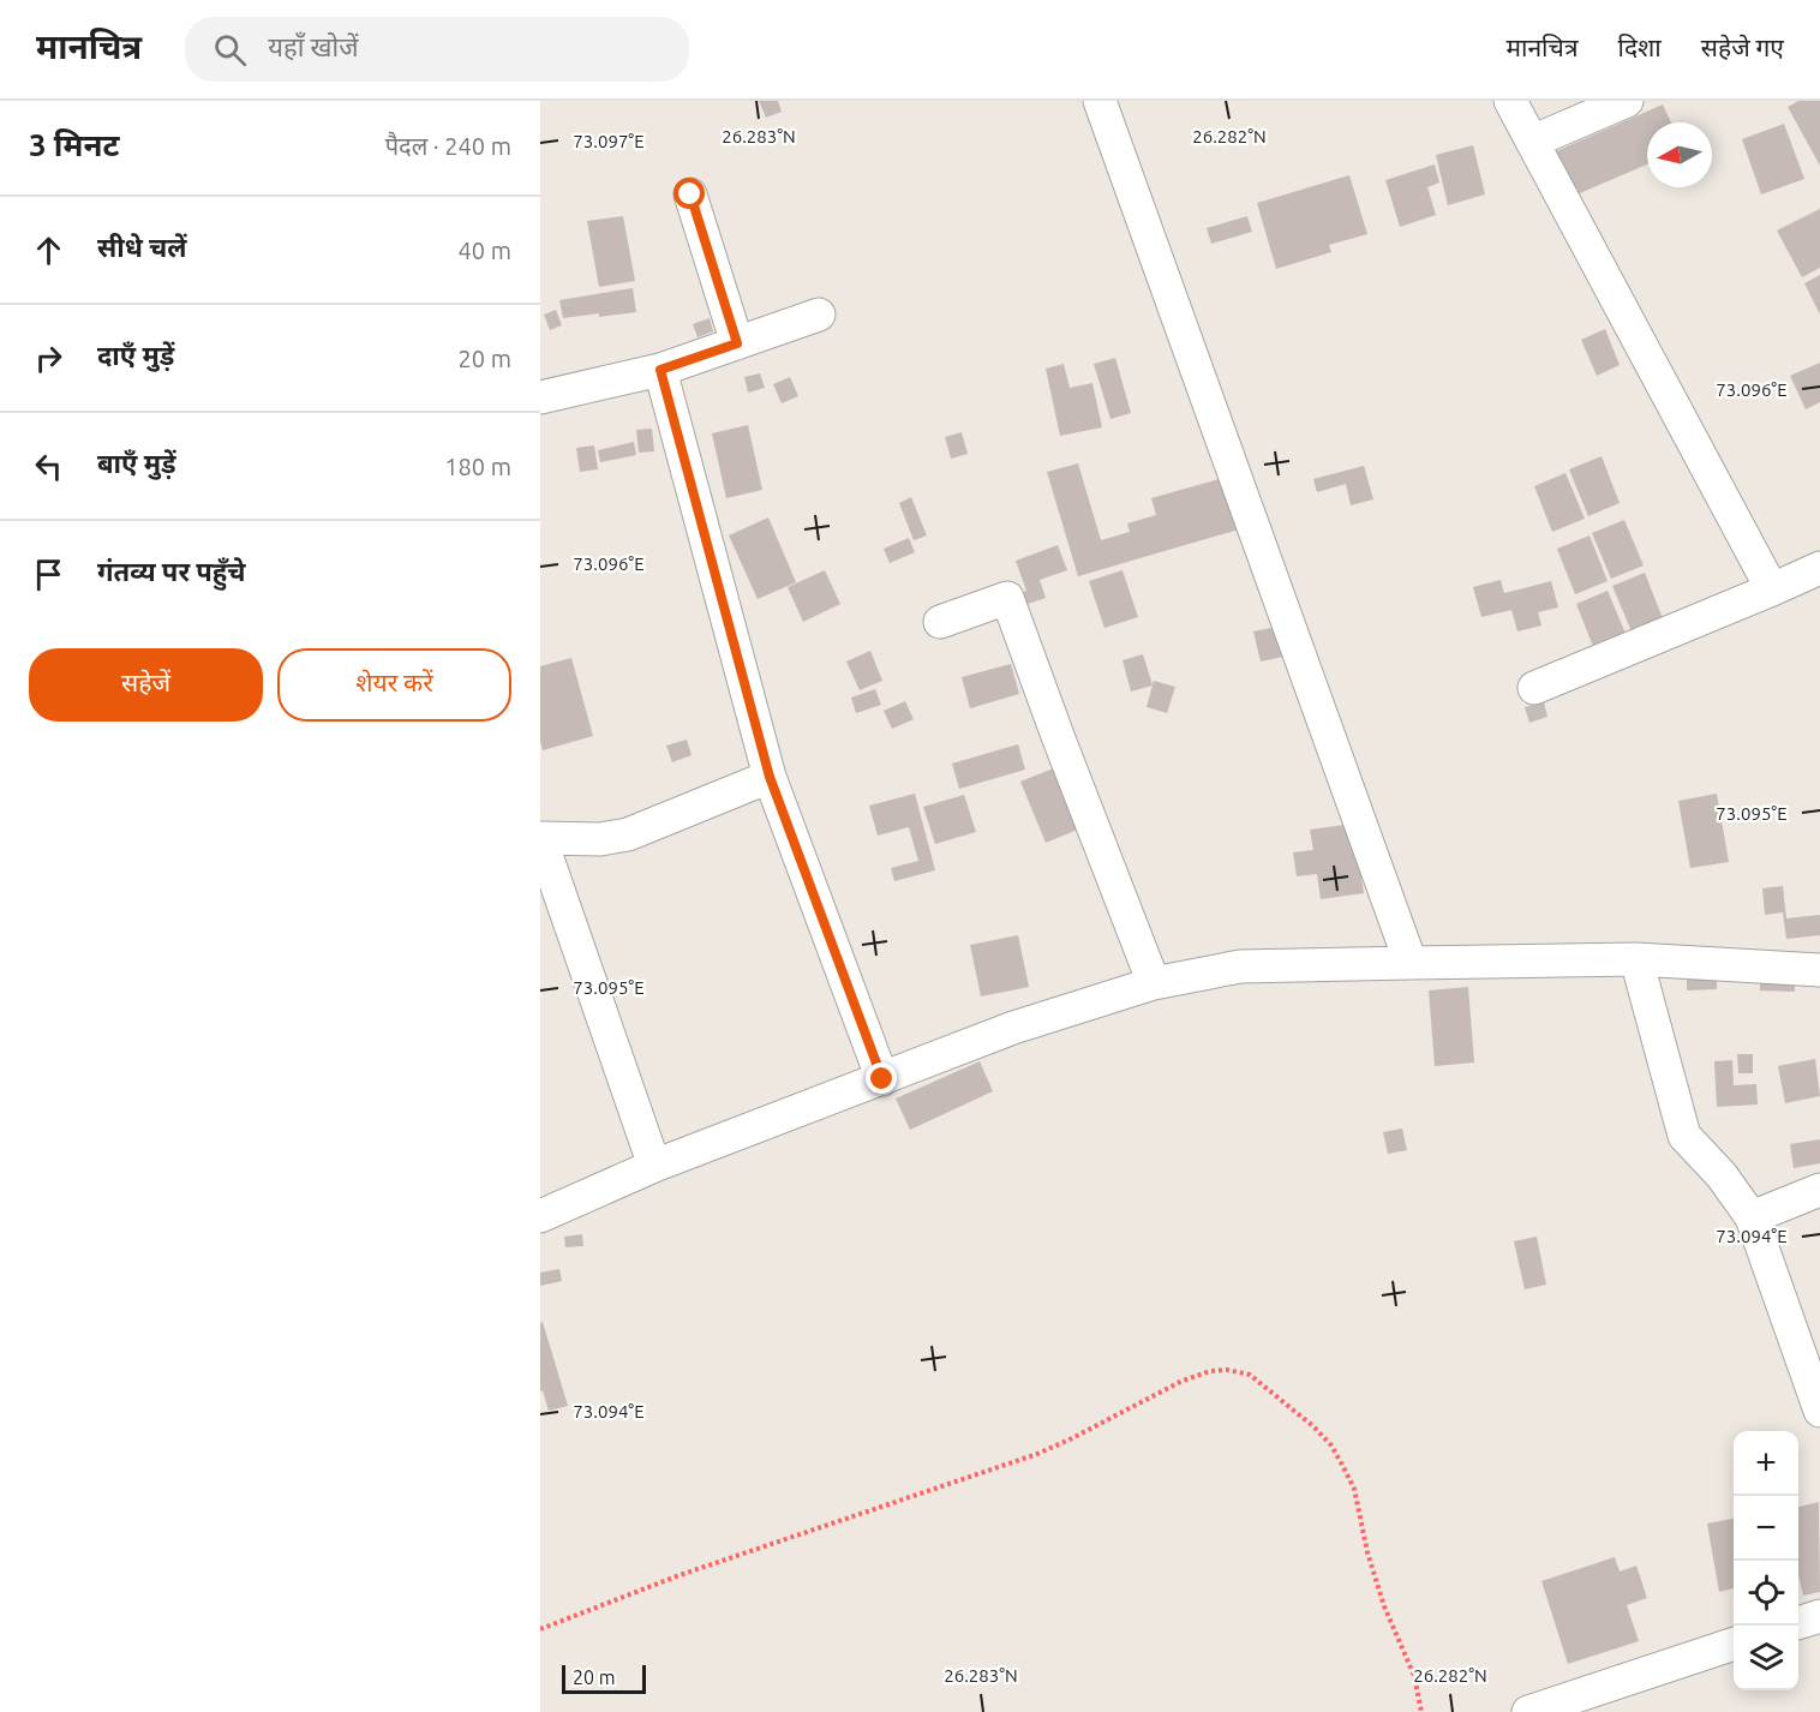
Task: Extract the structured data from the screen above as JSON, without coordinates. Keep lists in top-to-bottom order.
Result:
{
  "scale_bar": "20 m",
  "north": "left",
  "page": {
    "header": "मानचित्र",
    "search": "यहाँ खोजें",
    "nav": ["मानचित्र", "दिशा", "सहेजे गए"],
    "heading": ["3 मिनट", "पैदल · 240 m"],
    "list": [
      ["सीधे चलें", "40 m"],
      ["दाएँ मुड़ें", "20 m"],
      ["बाएँ मुड़ें", "180 m"],
      "गंतव्य पर पहुँचे"
    ],
    "buttons": ["सहेजें", "शेयर करें"],
    "map_buttons": ["+", "−"],
    "scale": "20 m"
  },
  "coordinates": [
    "26.283°N",
    "26.282°N",
    "73.097°E",
    "73.096°E",
    "73.095°E",
    "73.094°E"
  ]
}
